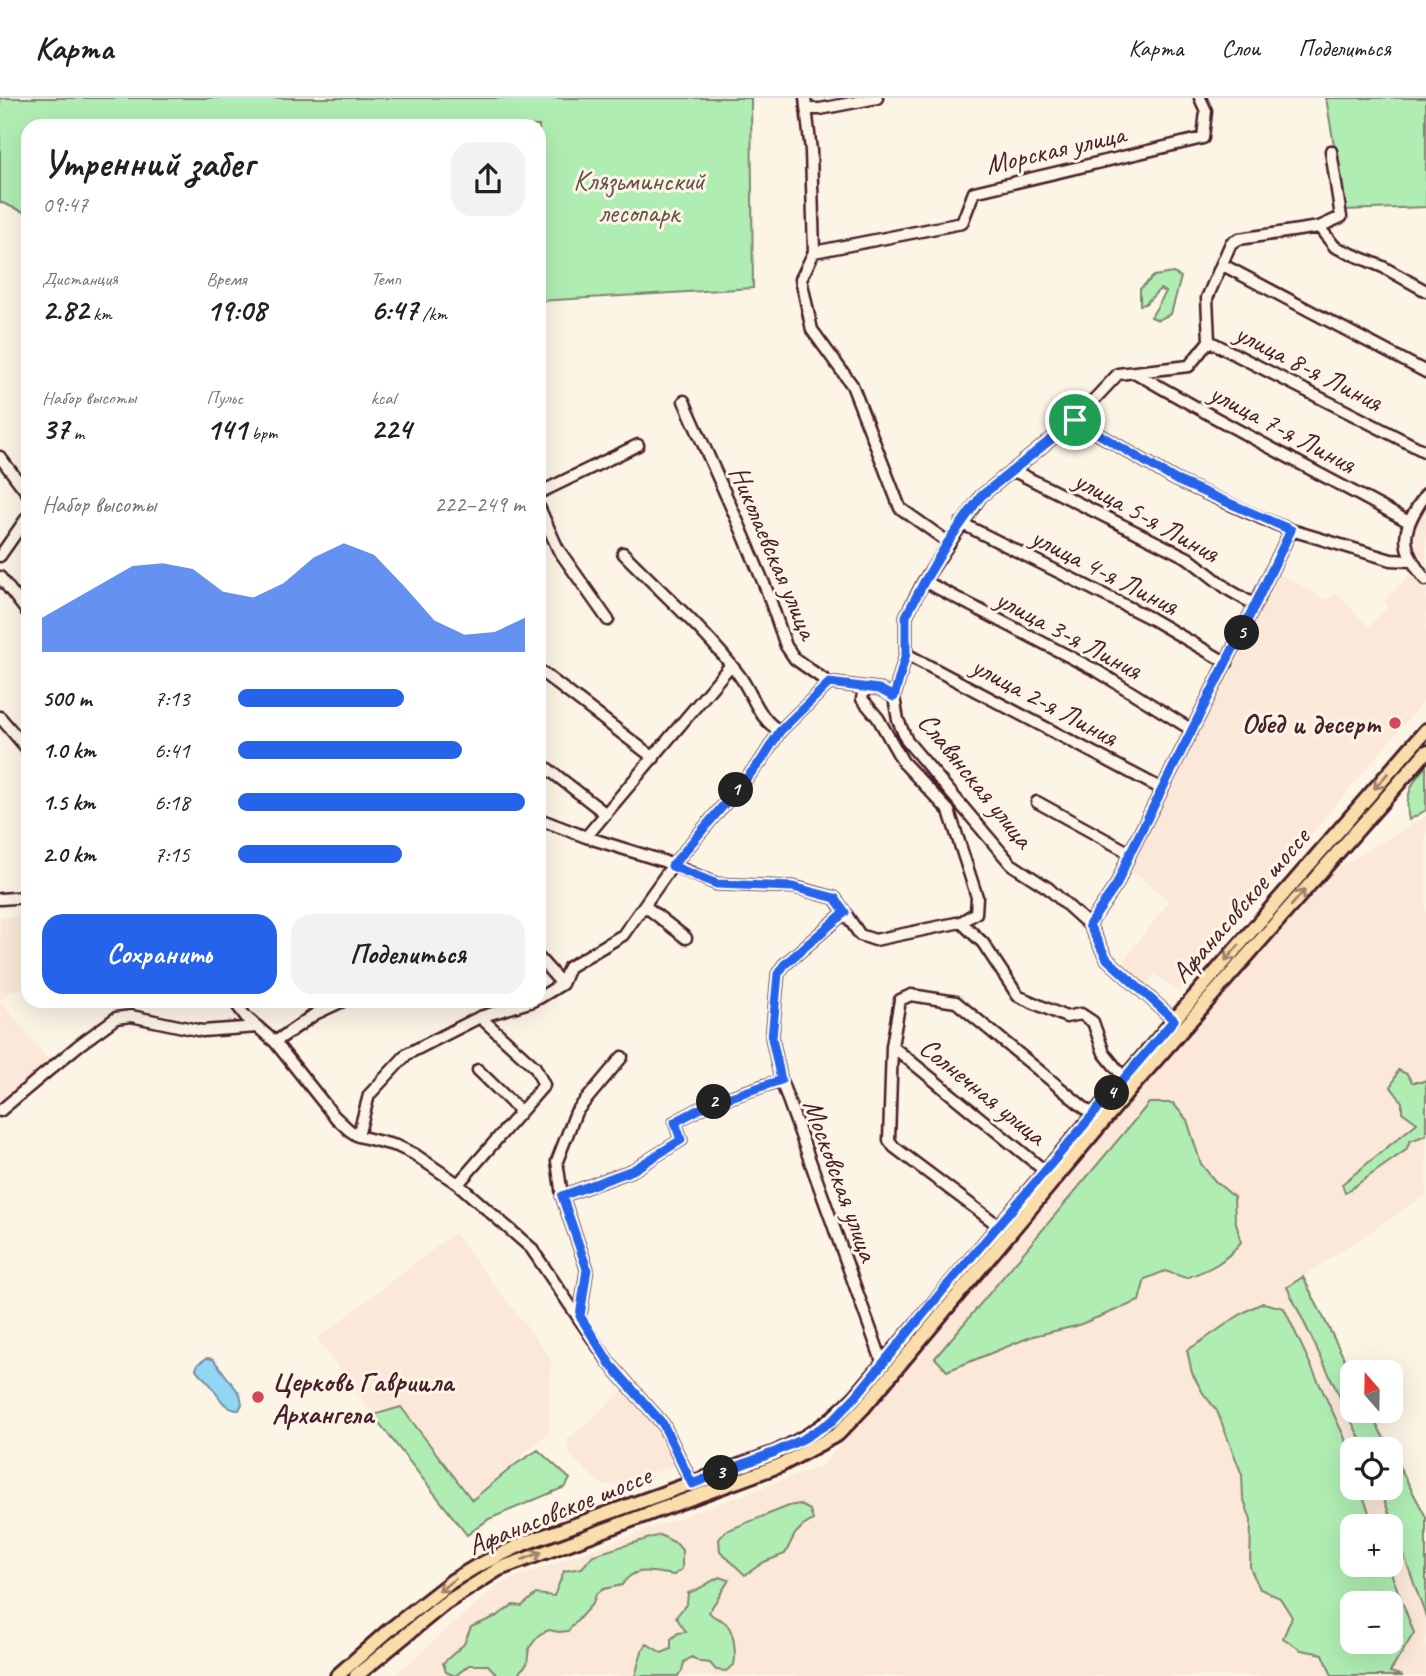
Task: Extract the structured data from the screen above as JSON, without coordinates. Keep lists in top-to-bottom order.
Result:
{
  "streets": {
    "main road": ["Афанасовское шоссе"],
    "street": [
      "Морская улица",
      "улица 8-я Линия",
      "улица 7-я Линия",
      "улица 5-я Линия",
      "Николаевская улица",
      "улица 4-я Линия",
      "улица 3-я Линия",
      "улица 2-я Линия",
      "Славянская улица",
      "Солнечная улица",
      "Московская улица"
    ]
  },
  "crossings": [
    ["улица 8-я Линия", "Славянская улица"],
    ["улица 7-я Линия", "Славянская улица"],
    ["улица 5-я Линия", "Славянская улица"],
    ["Николаевская улица", "Славянская улица"],
    ["улица 4-я Линия", "Славянская улица"],
    ["улица 3-я Линия", "Славянская улица"],
    ["улица 2-я Линия", "Славянская улица"],
    ["Славянская улица", "Афанасовское шоссе"],
    ["Афанасовское шоссе", "Солнечная улица"],
    ["Афанасовское шоссе", "Московская улица"]
  ],
  "parks": ["Клязьминский лесопарк"],
  "places": ["Обед и десерт", "Церковь Гавриила Архангела"],
  "north": "top",
  "page": {
    "header": "Карта",
    "nav": ["Карта", "Слои", "Поделиться"],
    "heading": ["Утренний забег", "09:47"],
    "stats": [
      ["Дистанция", "2.82 km"],
      ["Время", "19:08"],
      ["Темп", "6:47 /km"],
      ["Набор высоты", "37 m"],
      ["Пульс", "141 bpm"],
      ["kcal", "224"]
    ],
    "chart": ["Набор высоты", "222–249 m"],
    "pins": [
      "5",
      "1",
      "4",
      "2",
      "3"
    ],
    "list": [
      {
        "name": "500 m",
        "note": "7:13"
      },
      {
        "name": "1.0 km",
        "note": "6:41"
      },
      {
        "name": "1.5 km",
        "note": "6:18"
      },
      {
        "name": "2.0 km",
        "note": "7:15"
      }
    ],
    "buttons": ["Сохранить", "Поделиться"],
    "map_buttons": ["+", "−"]
  }
}
